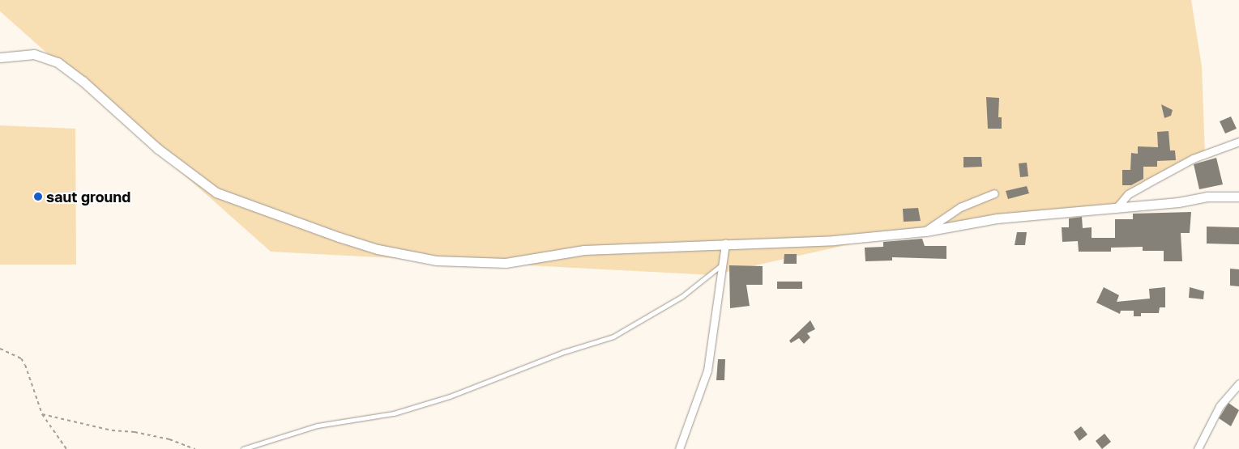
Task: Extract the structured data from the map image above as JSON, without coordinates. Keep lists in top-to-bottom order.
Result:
{
  "places": ["saut ground"]
}
